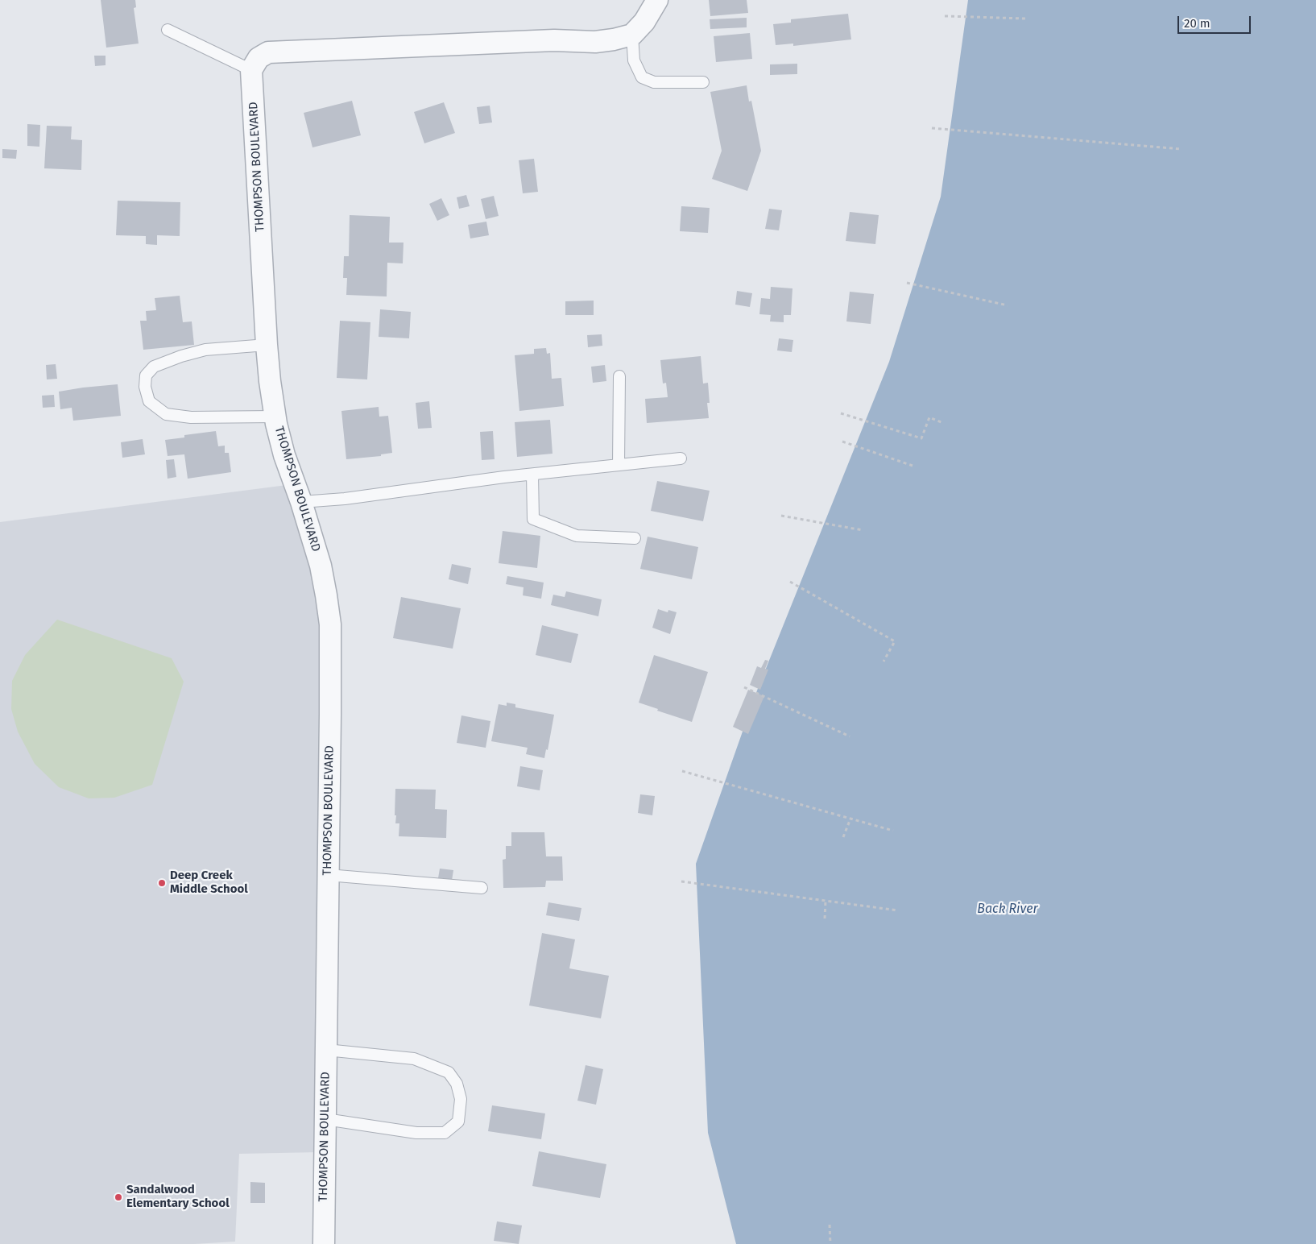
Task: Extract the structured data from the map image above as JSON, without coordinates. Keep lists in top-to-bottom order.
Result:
{
  "streets": {
    "street": ["THOMPSON BOULEVARD"]
  },
  "water": ["Back River"],
  "places": ["Deep Creek Middle School", "Sandalwood Elementary School"],
  "scale_bar": "20 m"
}
